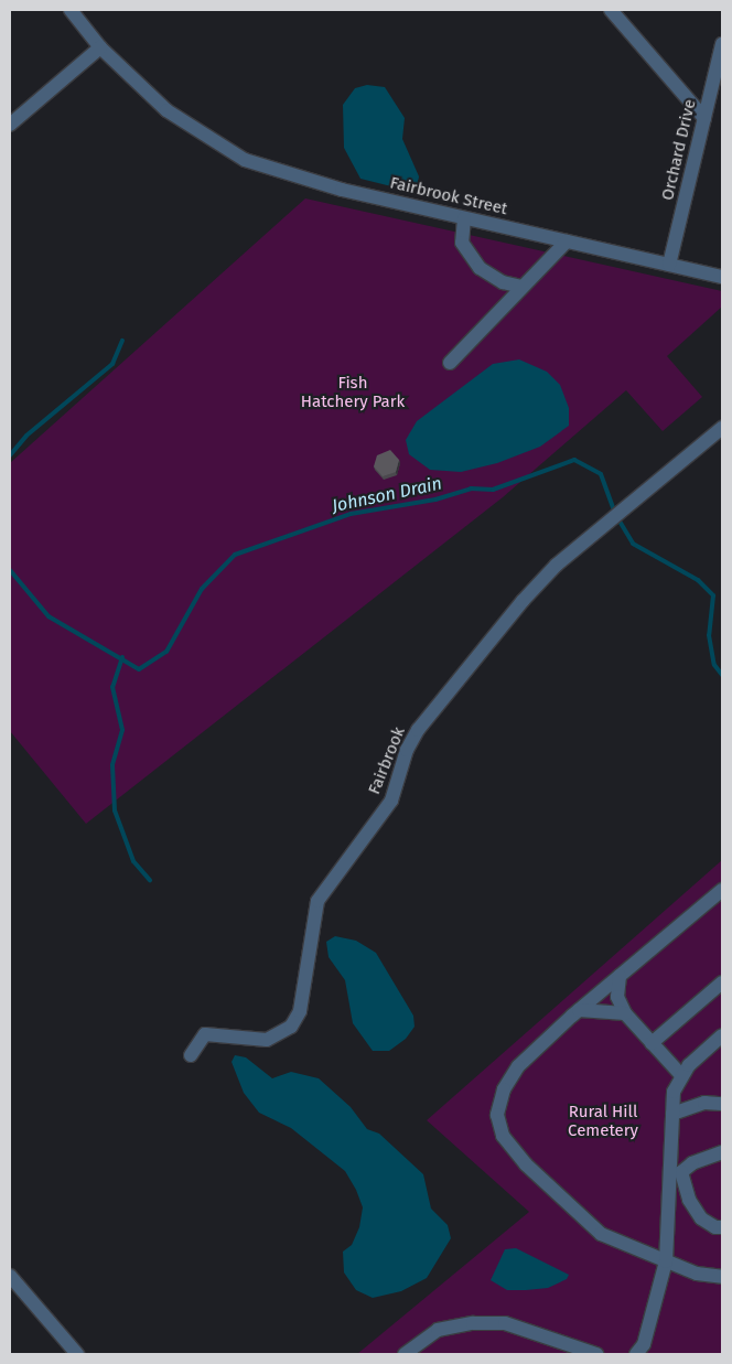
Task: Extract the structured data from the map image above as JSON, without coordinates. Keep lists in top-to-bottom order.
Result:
{
  "streets": {
    "street": ["Orchard Drive", "Fairbrook Street", "Fairbrook"]
  },
  "crossings": [
    ["Orchard Drive", "Fairbrook Street"]
  ],
  "water": ["Johnson Drain"],
  "parks": ["Fish Hatchery Park", "Rural Hill Cemetery"]
}
